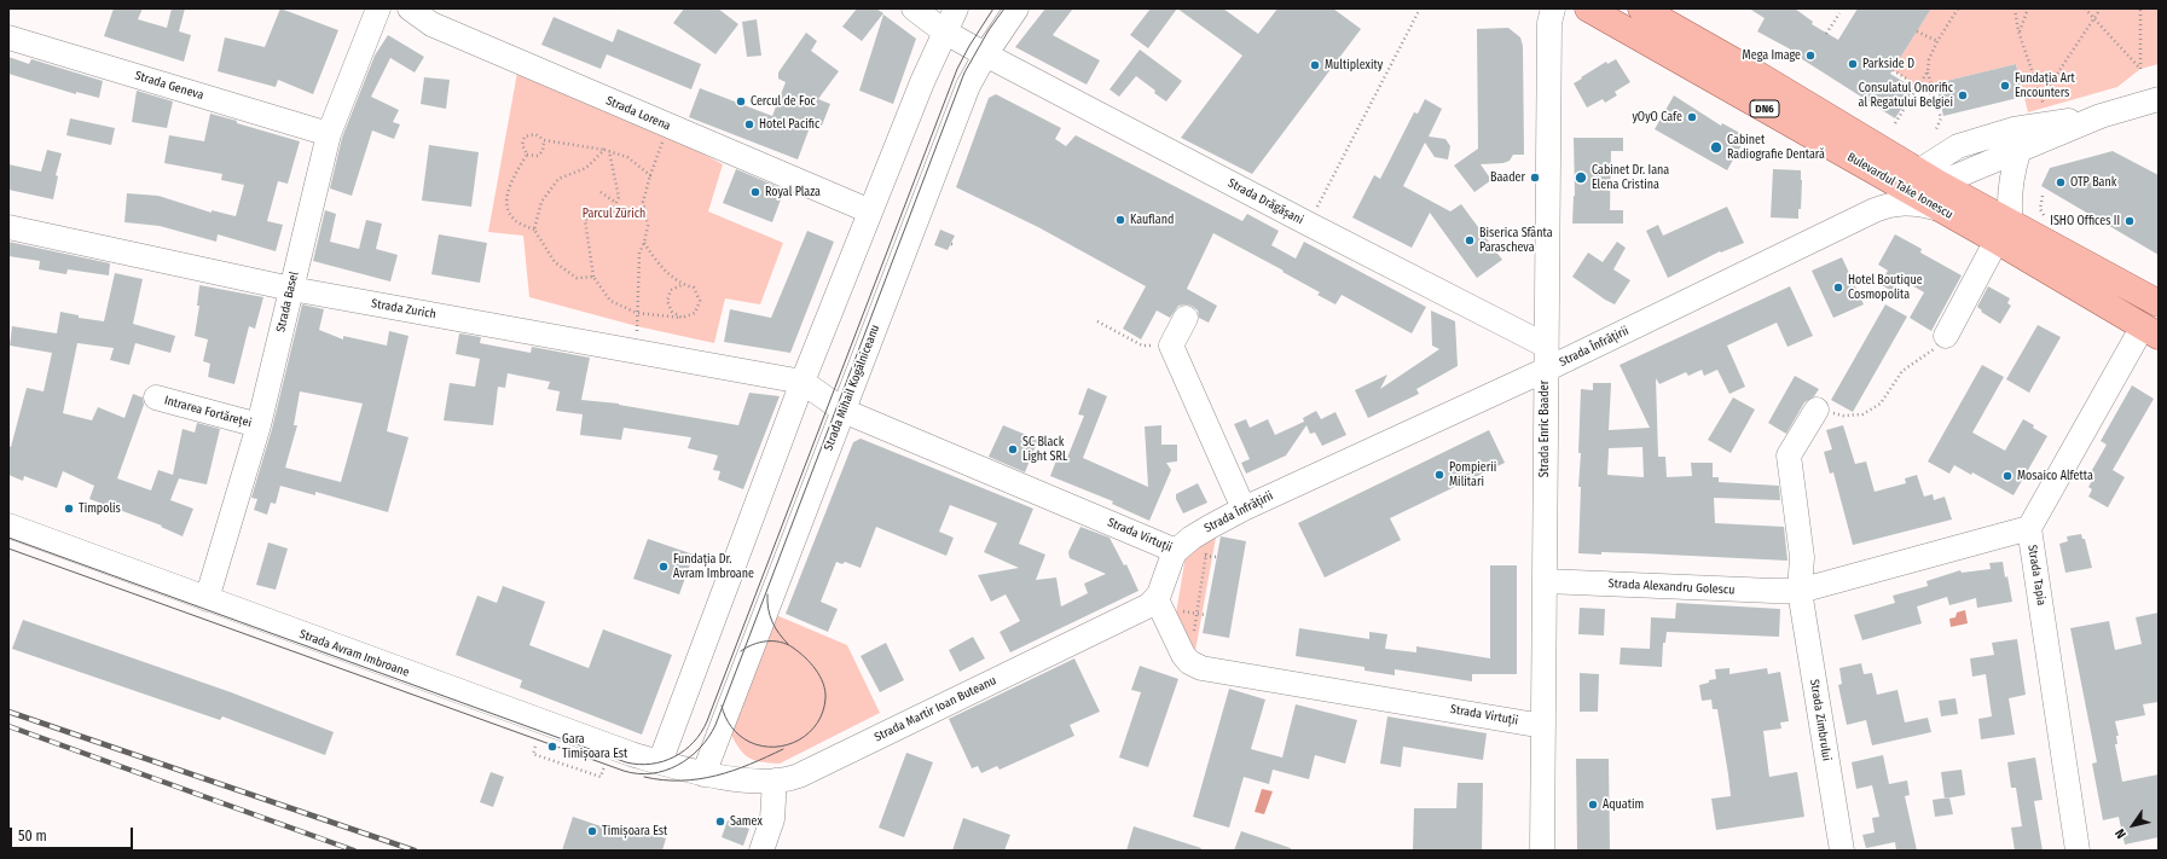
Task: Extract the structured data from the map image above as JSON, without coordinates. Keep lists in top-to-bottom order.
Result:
{
  "streets": {
    "main road": ["DN6", "Bulevardul Take Ionescu"],
    "street": [
      "Strada Geneva",
      "Strada Lorena",
      "Strada Drăgășani",
      "Strada Basel",
      "Strada Zurich",
      "Strada Înfrățirii",
      "Strada Mihail Kogălniceanu",
      "Intrarea Fortăreței",
      "Strada Enric Baader",
      "Strada Virtuții",
      "Strada Tapia",
      "Strada Alexandru Golescu",
      "Strada Avram Imbroane",
      "Strada Martir Ioan Buteanu",
      "Strada Zimbrului"
    ]
  },
  "crossings": [
    ["Strada Geneva", "Strada Basel"],
    ["Bulevardul Take Ionescu", "Strada Înfrățirii"],
    ["Bulevardul Take Ionescu", "Strada Tapia"],
    ["Strada Drăgășani", "Strada Înfrățirii"],
    ["Strada Drăgășani", "Strada Mihail Kogălniceanu"],
    ["Strada Drăgășani", "Strada Enric Baader"],
    ["Strada Basel", "Strada Zurich"],
    ["Strada Basel", "Intrarea Fortăreței"],
    ["Strada Basel", "Strada Avram Imbroane"],
    ["Strada Zurich", "Strada Virtuții"],
    ["Strada Înfrățirii", "Strada Enric Baader"],
    ["Strada Înfrățirii", "Strada Virtuții"],
    ["Strada Mihail Kogălniceanu", "Strada Virtuții"],
    ["Strada Mihail Kogălniceanu", "Strada Avram Imbroane"],
    ["Strada Mihail Kogălniceanu", "Strada Martir Ioan Buteanu"],
    ["Strada Enric Baader", "Strada Virtuții"],
    ["Strada Enric Baader", "Strada Alexandru Golescu"],
    ["Strada Virtuții", "Strada Martir Ioan Buteanu"],
    ["Strada Tapia", "Strada Alexandru Golescu"],
    ["Strada Alexandru Golescu", "Strada Zimbrului"],
    ["Strada Avram Imbroane", "Strada Martir Ioan Buteanu"]
  ],
  "parks": ["Parcul Zürich"],
  "places": [
    "Mega Image",
    "Parkside D",
    "Multiplexity",
    "Fundația Art Encounters",
    "Consulatul Onorific al Regatului Belgiei",
    "Cercul de Foc",
    "yOyO Cafe",
    "Hotel Pacific",
    "Cabinet Radiografie Dentară",
    "Baader",
    "Cabinet Dr. Iana Elena Cristina",
    "OTP Bank",
    "Royal Plaza",
    "Kaufland",
    "ISHO Offices II",
    "Biserica Sfânta Parascheva",
    "Hotel Boutique Cosmopolita",
    "SC Black Light SRL",
    "Pompierii Militari",
    "Mosaico Alfetta",
    "Timpolis",
    "Fundația Dr. Avram Imbroane",
    "Gara Timișoara Est",
    "Aquatim",
    "Samex",
    "Timișoara Est"
  ],
  "scale_bar": "50 m",
  "north": "bottom left"
}
